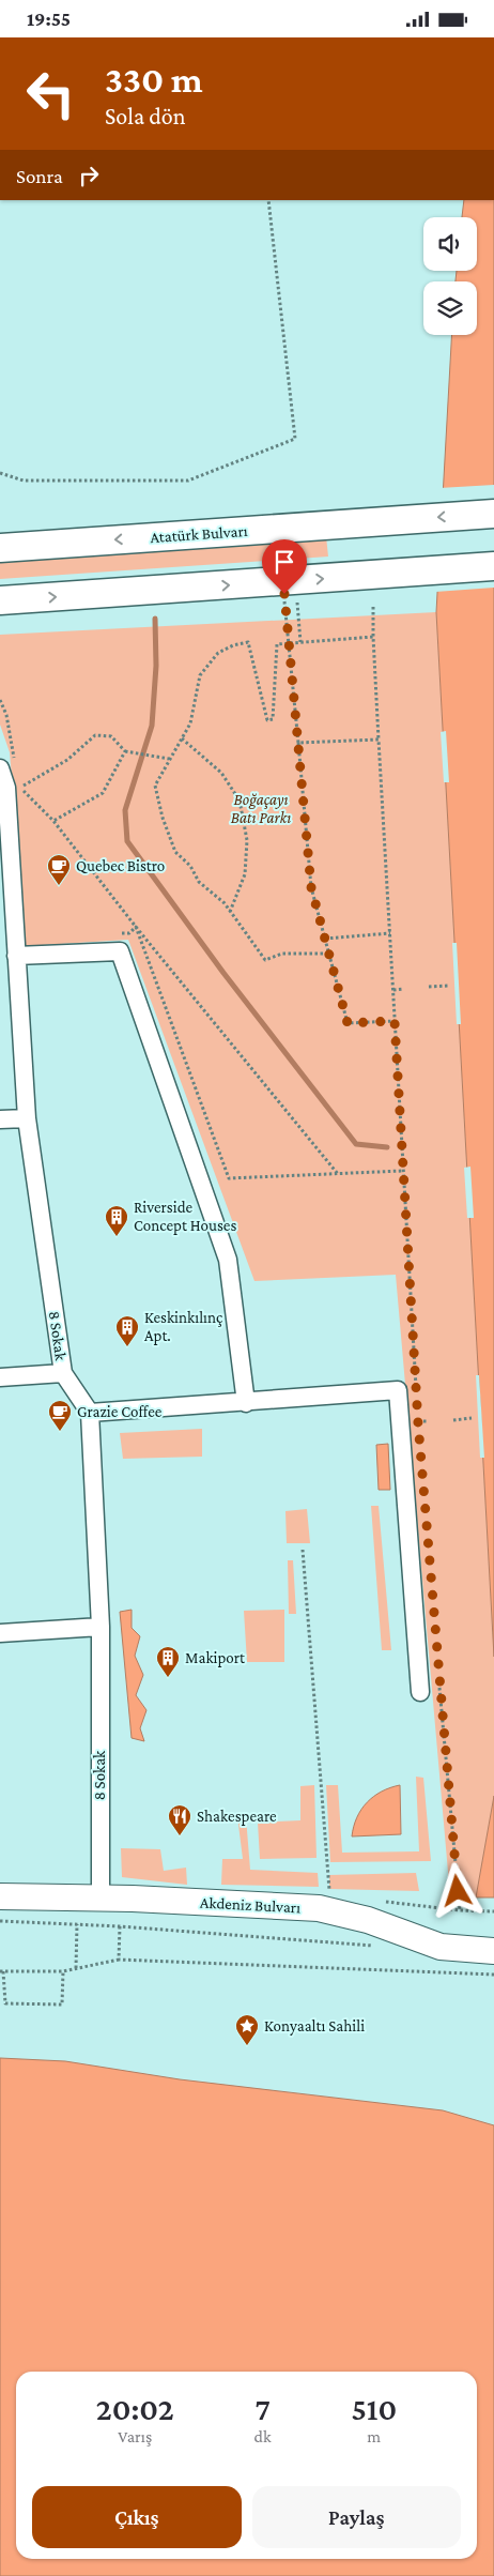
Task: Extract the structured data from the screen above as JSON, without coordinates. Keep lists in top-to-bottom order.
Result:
{
  "streets": {
    "main road": ["Atatürk Bulvarı", "Akdeniz Bulvarı"],
    "street": ["8 Sokak"]
  },
  "crossings": [
    ["8 Sokak", "Akdeniz Bulvarı"]
  ],
  "parks": ["Boğaçayı Batı Parkı"],
  "places": {
    "cafe": ["Quebec Bistro", "Grazie Coffee"],
    "building": ["Riverside Concept Houses", "Keskinkılınç Apt.", "Makiport"],
    "restaurant": ["Shakespeare"],
    "place": ["Konyaaltı Sahili"]
  },
  "page": {
    "status": "19:55",
    "turn": ["330 m", "Sola dön"],
    "then": "Sonra",
    "eta": [
      "20:02",
      "Varış",
      "7",
      "dk",
      "510",
      "m"
    ],
    "buttons": ["Çıkış", "Paylaş"]
  }
}
